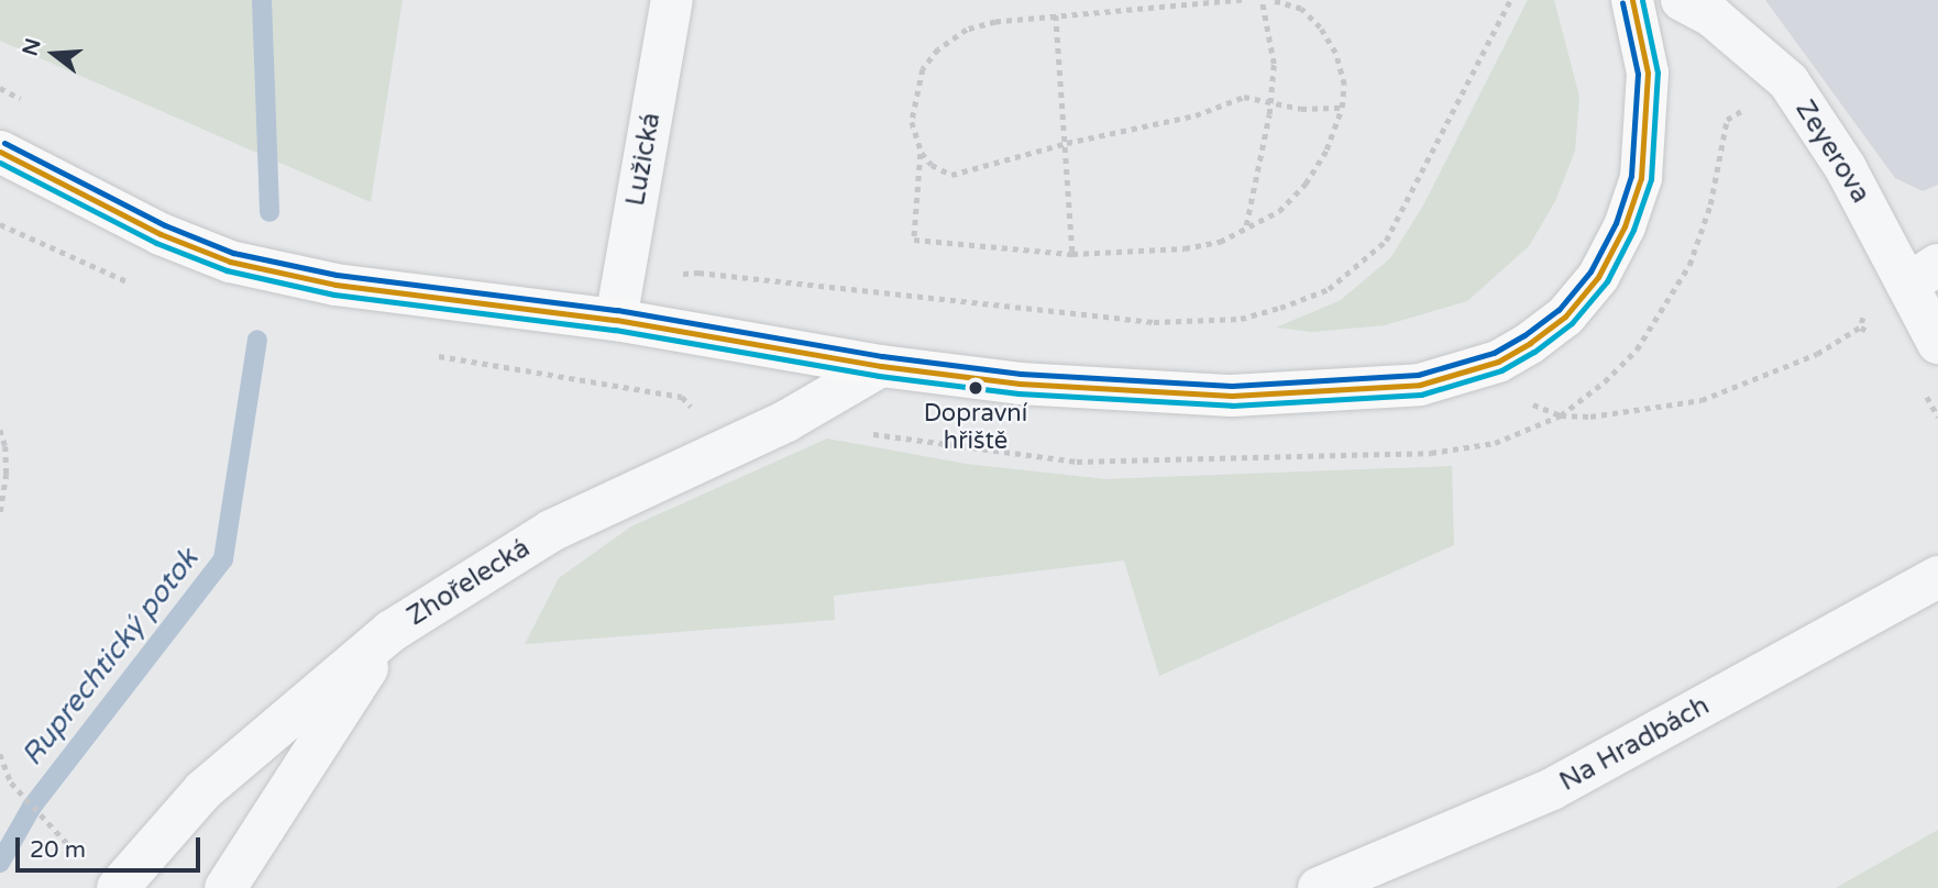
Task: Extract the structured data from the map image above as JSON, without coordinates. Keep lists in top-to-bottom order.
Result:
{
  "streets": {
    "street": [
      "Zeyerova",
      "Lužická",
      "Zhořelecká",
      "Na Hradbách"
    ]
  },
  "water": ["Ruprechtický potok"],
  "places": ["Dopravní hřiště"],
  "scale_bar": "20 m",
  "north": "left"
}
